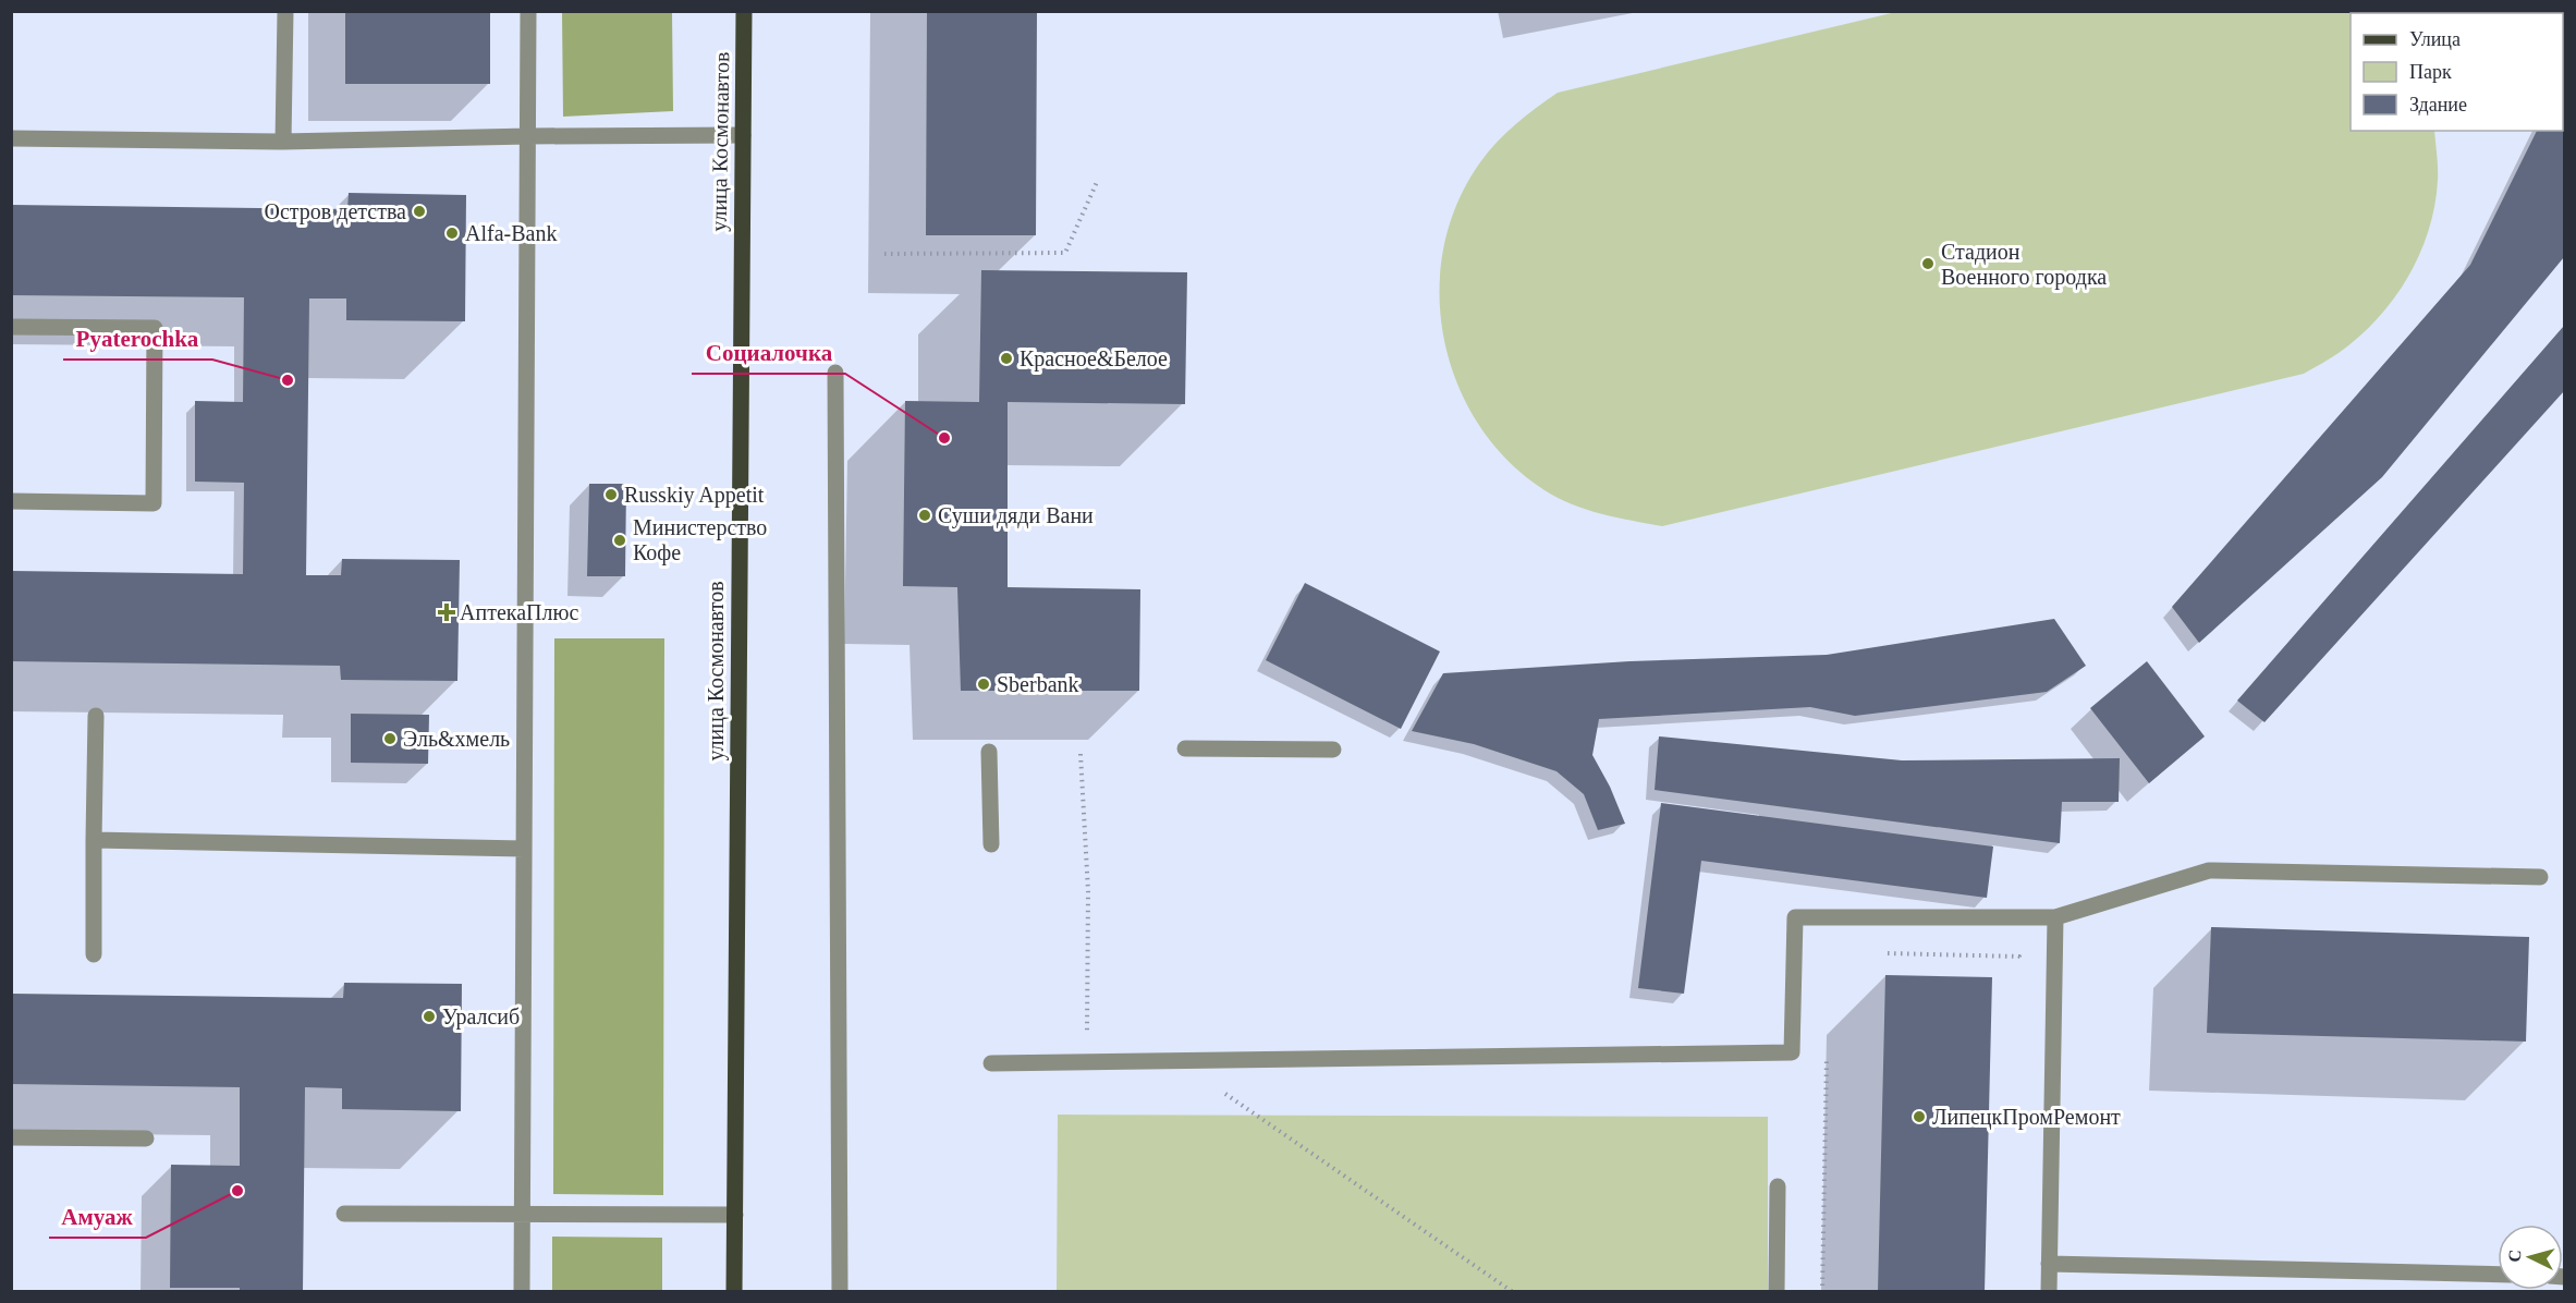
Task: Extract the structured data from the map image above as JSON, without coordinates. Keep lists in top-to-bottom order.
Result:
{
  "streets": {
    "main road": ["улица Космонавтов"]
  },
  "places": {
    "other": [
      "Остров детства",
      "Alfa-Bank",
      "Стадион Военного городка",
      "Красное&Белое",
      "Pyaterochka",
      "Социалочка",
      "Russkiy Appetit",
      "Суши дяди Вани",
      "Министерство Кофе",
      "Sberbank",
      "Эль&хмель",
      "Уралсиб",
      "ЛипецкПромРемонт",
      "Амуаж"
    ],
    "health": ["АптекаПлюс"]
  },
  "legend": ["Улица", "Парк", "Здание"],
  "north": "left"
}
